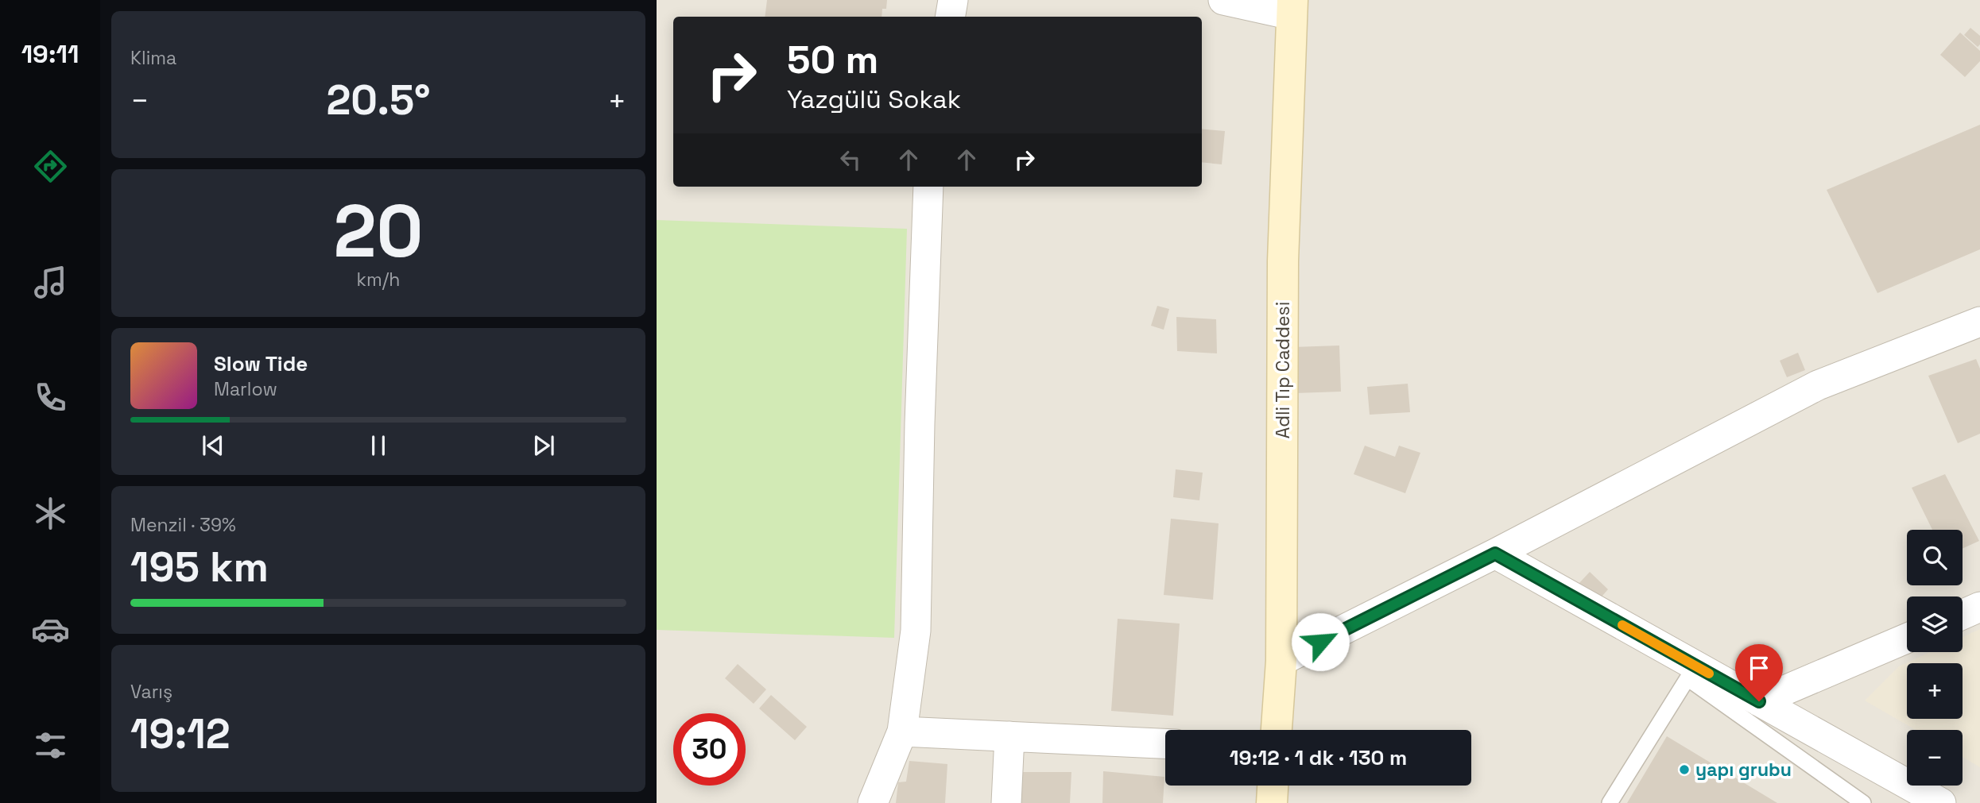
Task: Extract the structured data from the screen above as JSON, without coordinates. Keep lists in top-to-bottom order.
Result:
{
  "streets": {
    "street": ["Adli Tıp Caddesi"]
  },
  "places": ["yapı grubu"],
  "page": {
    "tabs": "19:11",
    "tile": [
      "Klima",
      ["20", "km/h"],
      ["Menzil · 39%", "195 km"],
      ["Varış", "19:12"]
    ],
    "turn": ["50 m", "Yazgülü Sokak"],
    "heat": ["−", "20.5°", "+"],
    "song": ["Slow Tide", "Marlow"],
    "map_buttons": ["+", "−"],
    "limit": "30",
    "trip": "19:12 · 1 dk · 130 m"
  }
}
